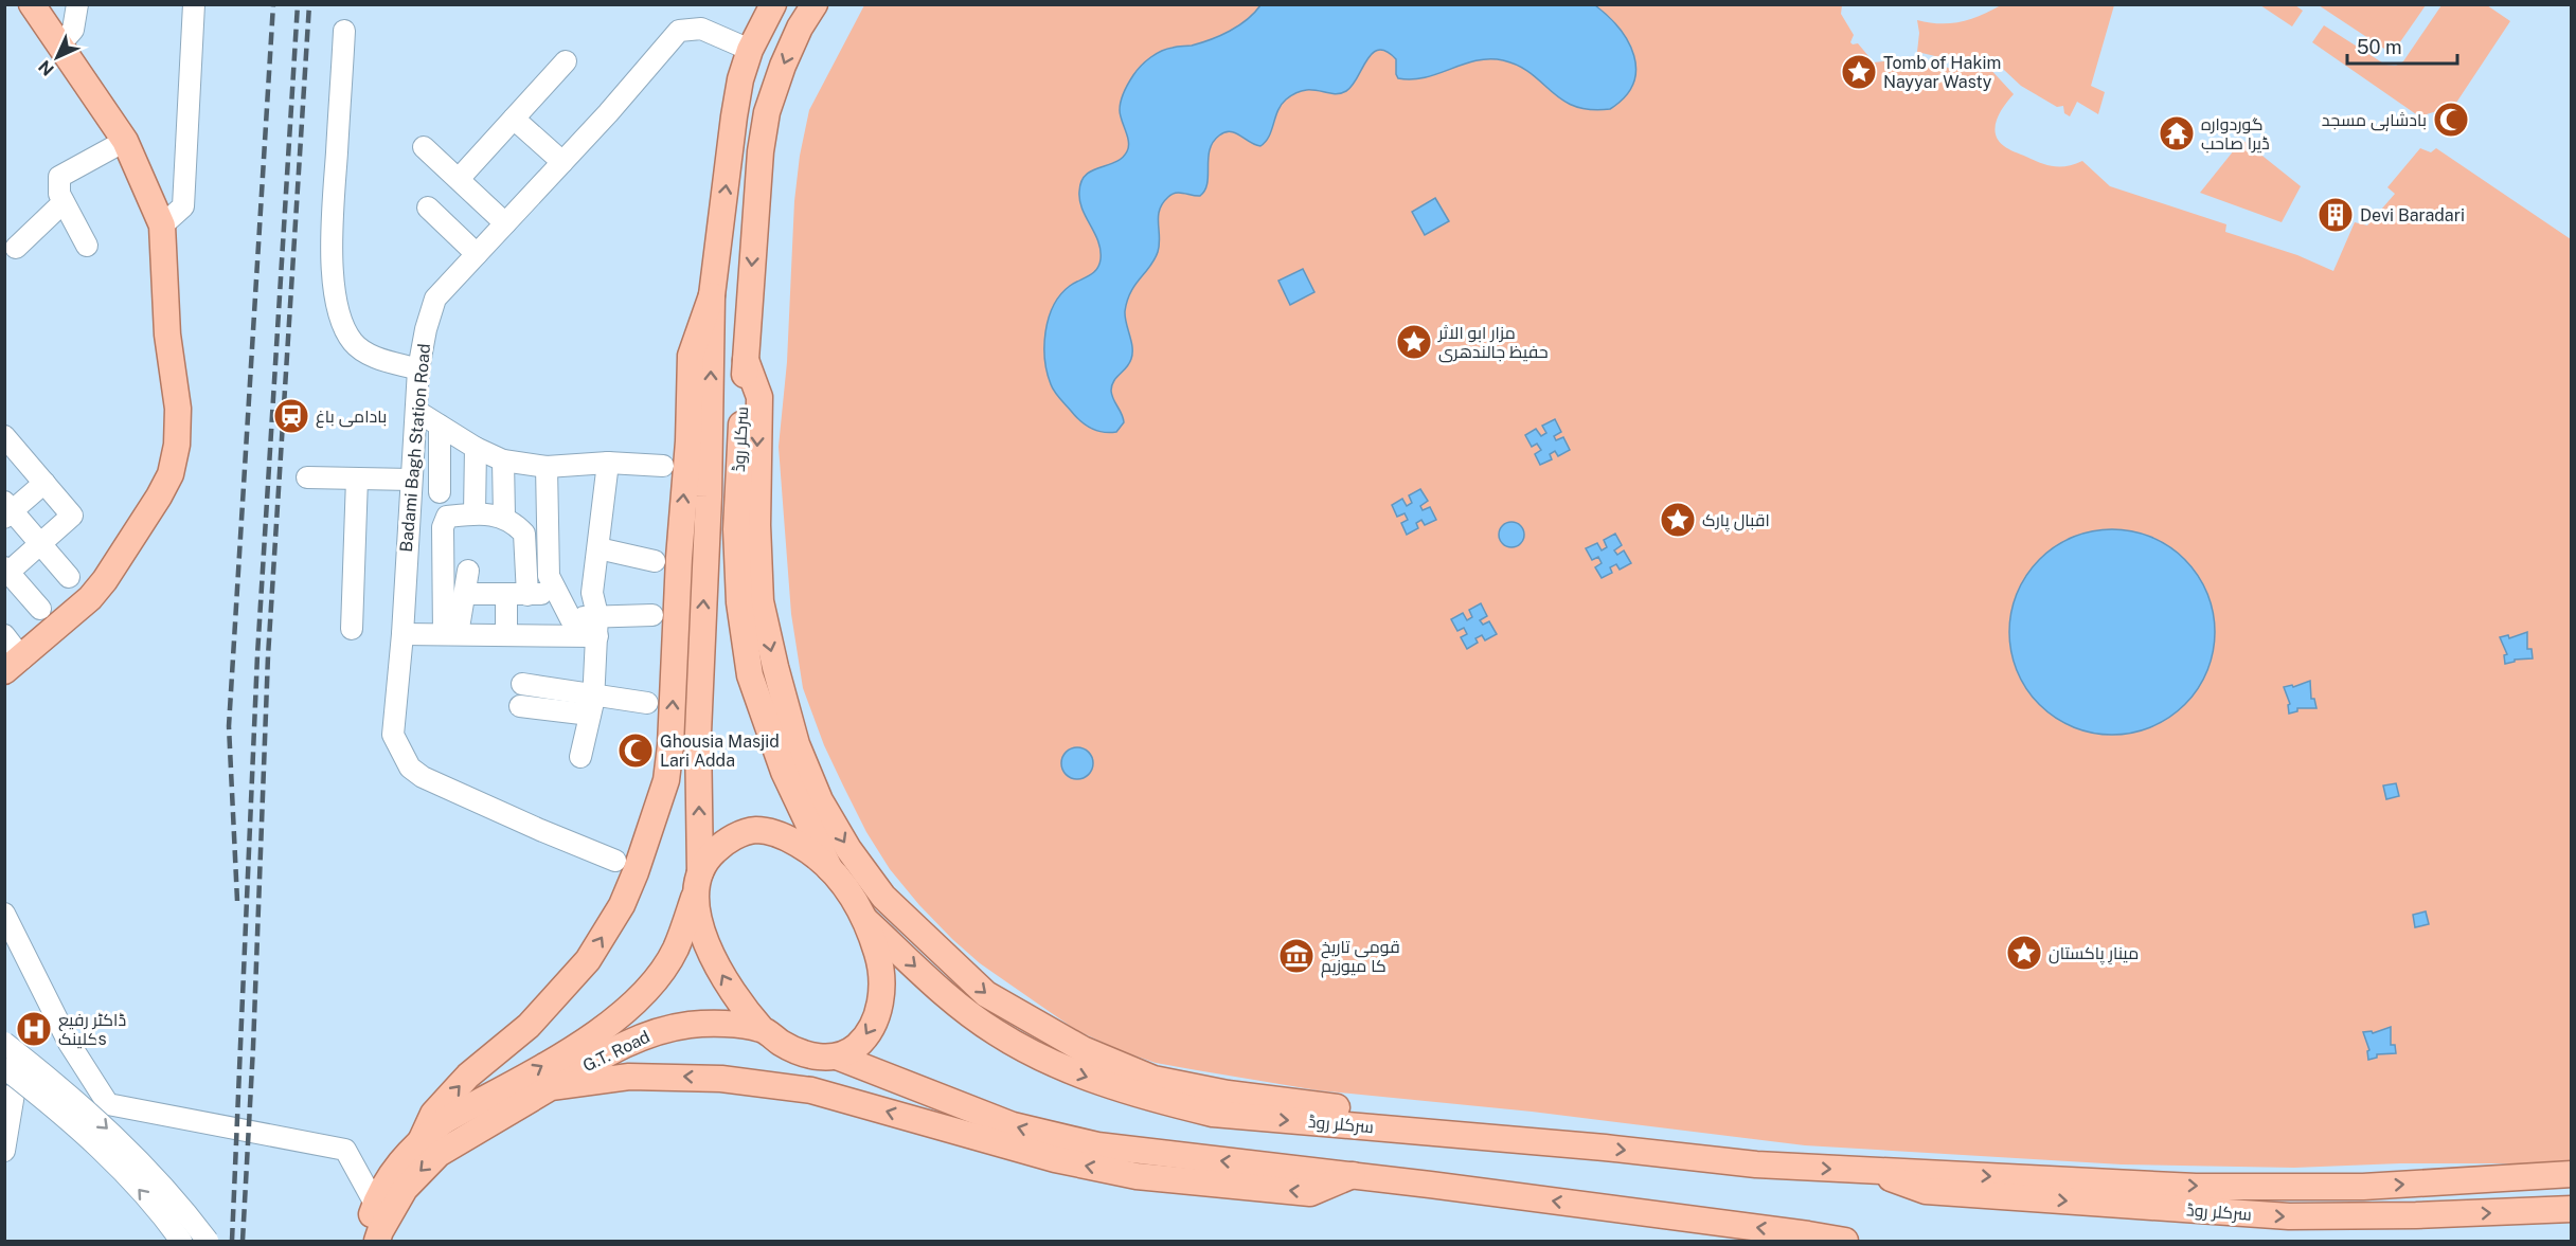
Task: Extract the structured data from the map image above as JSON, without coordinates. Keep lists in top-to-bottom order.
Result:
{
  "streets": {
    "main road": ["سرکلر روڈ", "G.T. Road"],
    "street": ["Badami Bagh Station Road"]
  },
  "crossings": [
    ["سرکلر روڈ", "Badami Bagh Station Road"],
    ["سرکلر روڈ", "G.T. Road"]
  ],
  "places": {
    "place": [
      "Tomb of Hakim Nayyar Wasty",
      "مزار ابو الاثر حفیظ جالندھری",
      "اقبال پارک",
      "مینارِ پاکستان"
    ],
    "mosque": ["بادشاہی مسجد", "Ghousia Masjid Lari Adda"],
    "temple": ["گوردوارہ ڈیرا صاحب"],
    "building": ["Devi Baradari"],
    "station": ["بادامی باغ"],
    "museum": ["قومی تاریخ کا میوزیم"],
    "hospital": ["ڈاکٹر رفیع کلینکs"]
  },
  "scale_bar": "50 m",
  "north": "bottom left"
}
